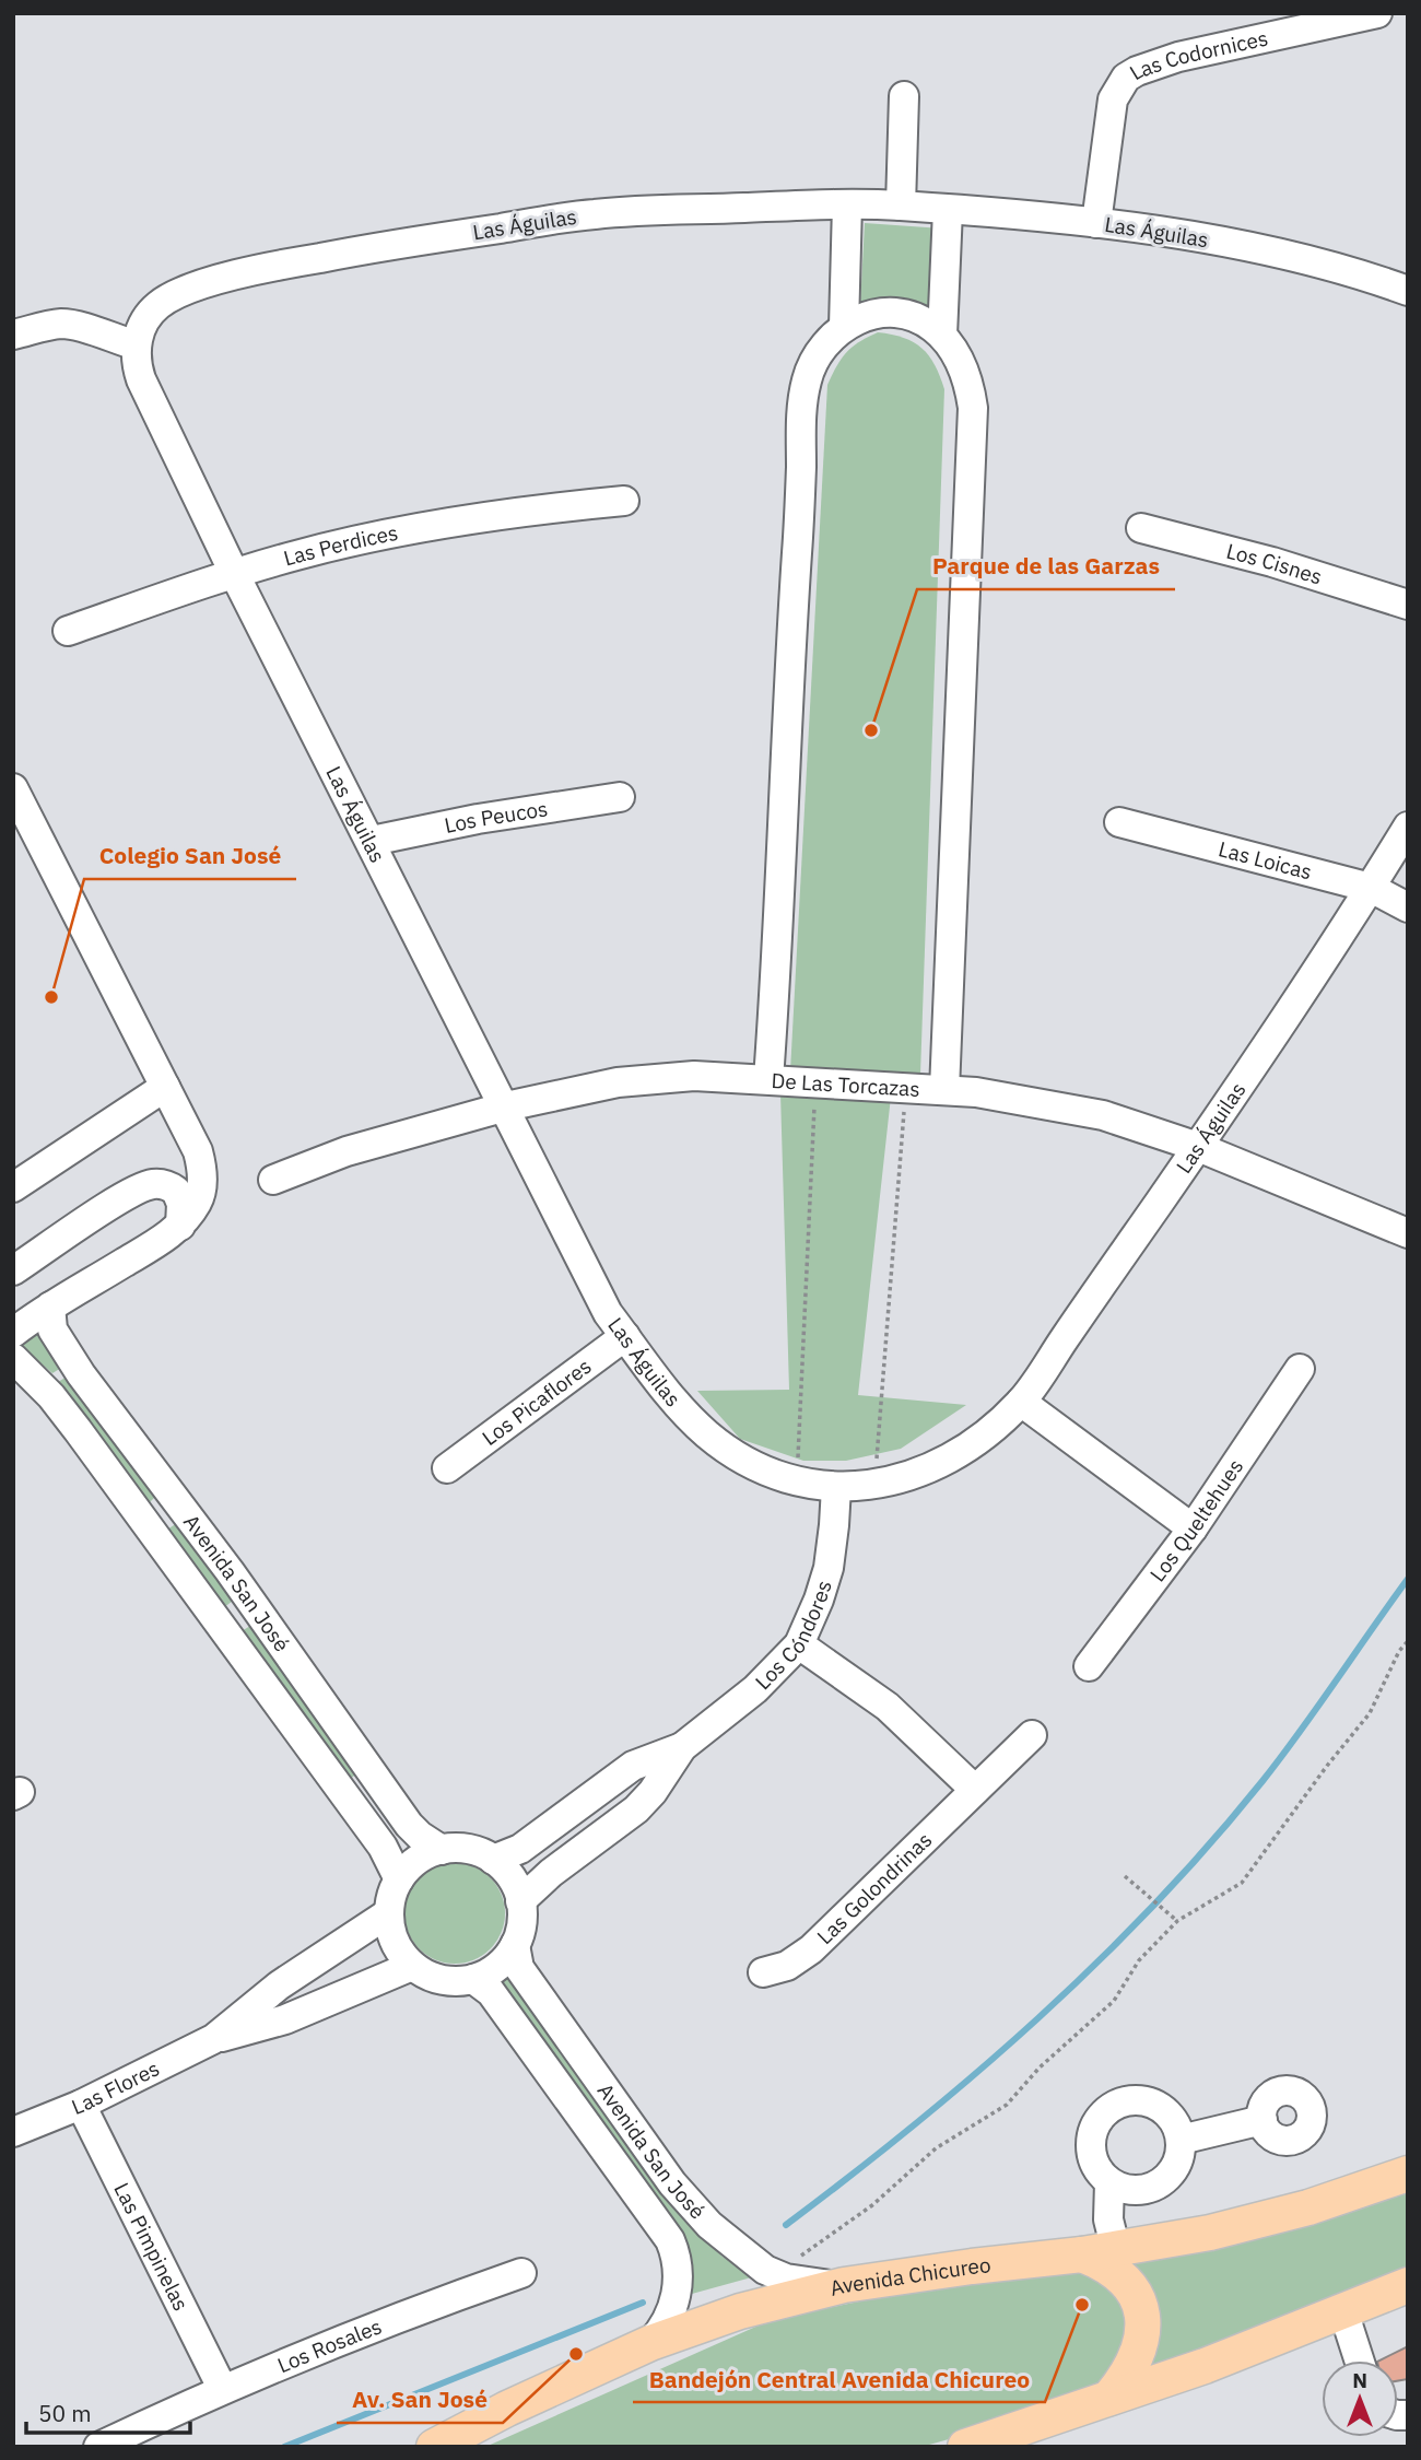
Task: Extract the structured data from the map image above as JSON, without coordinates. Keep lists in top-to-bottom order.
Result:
{
  "streets": {
    "main road": ["Avenida Chicureo"],
    "street": [
      "Las Codornices",
      "Las Águilas",
      "Las Perdices",
      "Los Cisnes",
      "Los Peucos",
      "Las Loicas",
      "De Las Torcazas",
      "Los Picaflores",
      "Los Queltehues",
      "Avenida San José",
      "Los Cóndores",
      "Las Golondrinas",
      "Las Flores",
      "Las Pimpinelas",
      "Los Rosales"
    ]
  },
  "crossings": [
    ["Las Codornices", "Las Águilas"],
    ["Las Águilas", "Las Perdices"],
    ["Las Águilas", "Los Peucos"],
    ["Las Águilas", "Las Loicas"],
    ["Las Águilas", "De Las Torcazas"],
    ["Las Águilas", "Los Picaflores"],
    ["Las Águilas", "Los Cóndores"],
    ["Avenida San José", "Los Cóndores"],
    ["Avenida San José", "Las Flores"],
    ["Avenida San José", "Avenida Chicureo"],
    ["Los Cóndores", "Las Flores"],
    ["Las Flores", "Las Pimpinelas"],
    ["Las Pimpinelas", "Los Rosales"]
  ],
  "places": [
    "Parque de las Garzas",
    "Colegio San José",
    "Bandejón Central Avenida Chicureo",
    "Av. San José"
  ],
  "scale_bar": "50 m",
  "north": "top"
}
